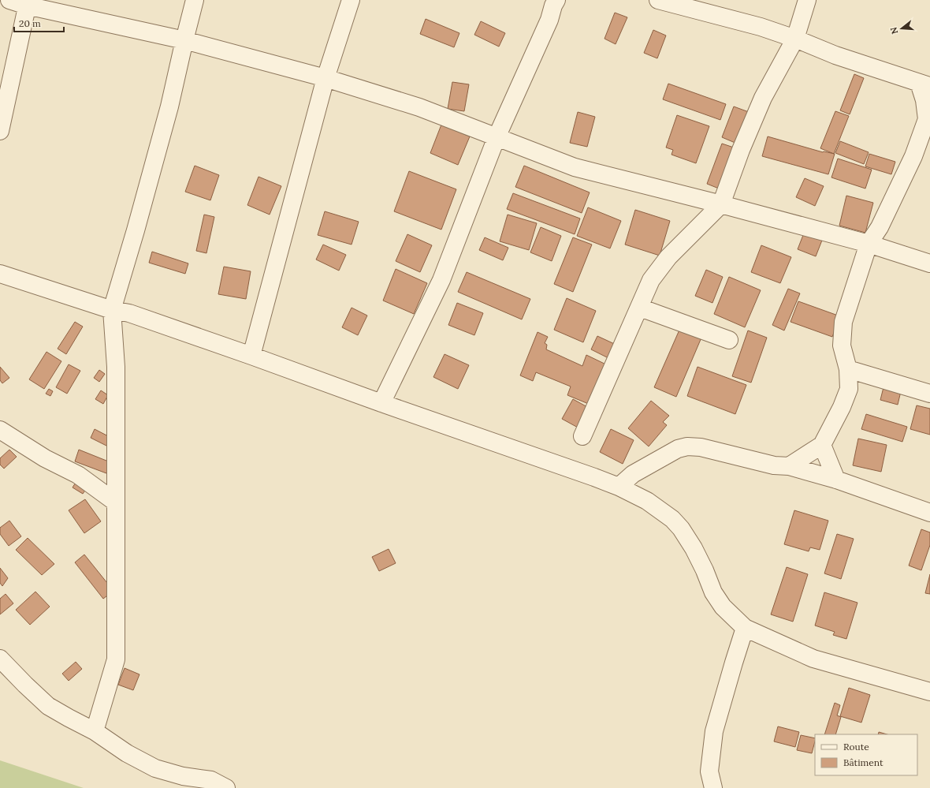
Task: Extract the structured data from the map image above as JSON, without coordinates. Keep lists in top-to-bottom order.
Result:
{
  "legend": ["Route", "Bâtiment"],
  "scale_bar": "20 m",
  "north": "left"
}
